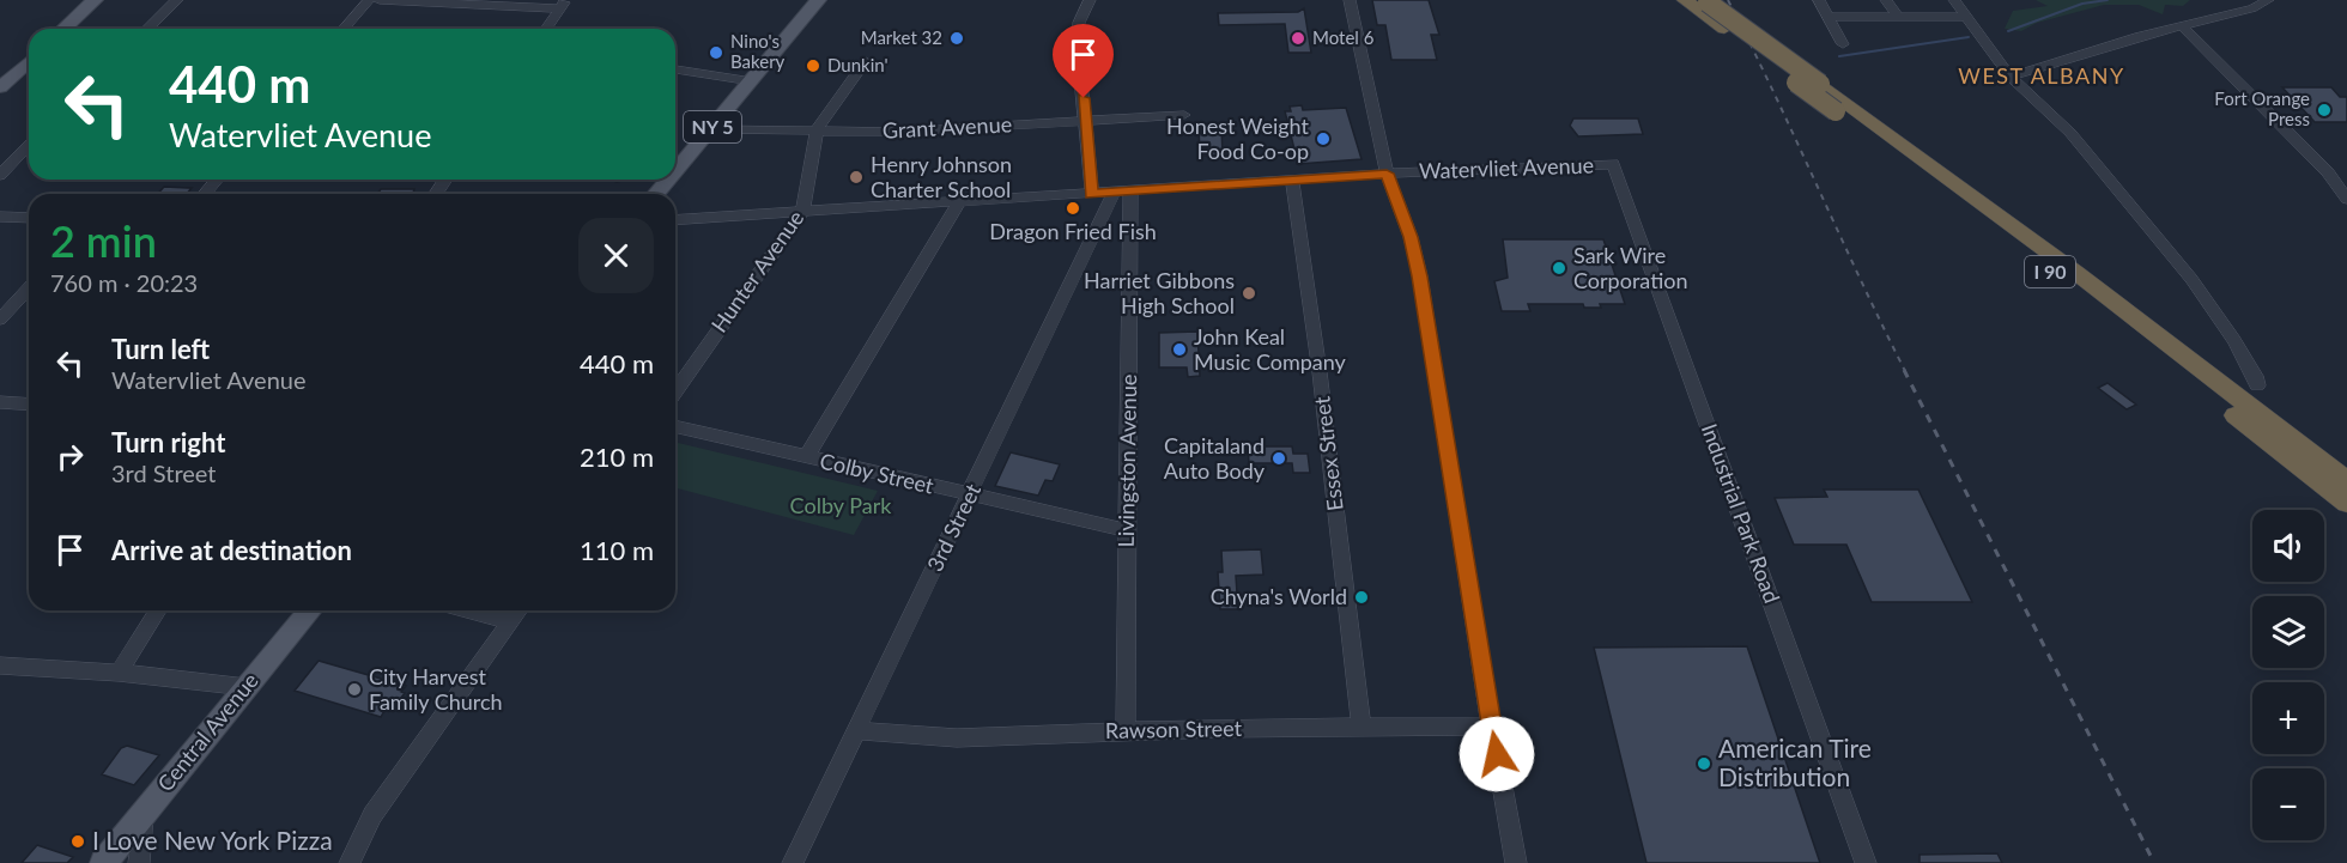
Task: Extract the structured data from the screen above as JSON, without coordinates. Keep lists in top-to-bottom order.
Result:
{
  "streets": {
    "highway": ["I 90"],
    "main road": ["NY 5", "Central Avenue"],
    "street": [
      "Grant Avenue",
      "Watervliet Avenue",
      "Hunter Avenue",
      "Essex Street",
      "Livingston Avenue",
      "Colby Street",
      "Industrial Park Road",
      "3rd Street",
      "Rawson Street"
    ]
  },
  "crossings": [
    ["NY 5", "Grant Avenue"],
    ["Grant Avenue", "Hunter Avenue"],
    ["Watervliet Avenue", "Hunter Avenue"],
    ["Watervliet Avenue", "Essex Street"],
    ["Watervliet Avenue", "Livingston Avenue"],
    ["Watervliet Avenue", "Industrial Park Road"],
    ["Watervliet Avenue", "3rd Street"],
    ["Essex Street", "Rawson Street"],
    ["Livingston Avenue", "Colby Street"],
    ["Livingston Avenue", "3rd Street"],
    ["Livingston Avenue", "Rawson Street"],
    ["Colby Street", "3rd Street"],
    ["3rd Street", "Rawson Street"]
  ],
  "districts": ["WEST ALBANY"],
  "parks": ["Colby Park"],
  "places": [
    "Market 32",
    "Motel 6",
    "Nino's Bakery",
    "Dunkin'",
    "Fort Orange Press",
    "Honest Weight Food Co-op",
    "Henry Johnson Charter School",
    "Dragon Fried Fish",
    "Sark Wire Corporation",
    "Harriet Gibbons High School",
    "John Keal Music Company",
    "Capitaland Auto Body",
    "Chyna's World",
    "City Harvest Family Church",
    "American Tire Distribution",
    "I Love New York Pizza"
  ],
  "page": {
    "turn": ["440 m", "Watervliet Avenue"],
    "heading": ["2 min", "760 m · 20:23"],
    "list": [
      {
        "name": "Turn left",
        "note": "Watervliet Avenue",
        "value": "440 m"
      },
      {
        "name": "Turn right",
        "note": "3rd Street",
        "value": "210 m"
      },
      {
        "name": "Arrive at destination",
        "value": "110 m"
      }
    ],
    "map_buttons": ["+", "−"]
  }
}
